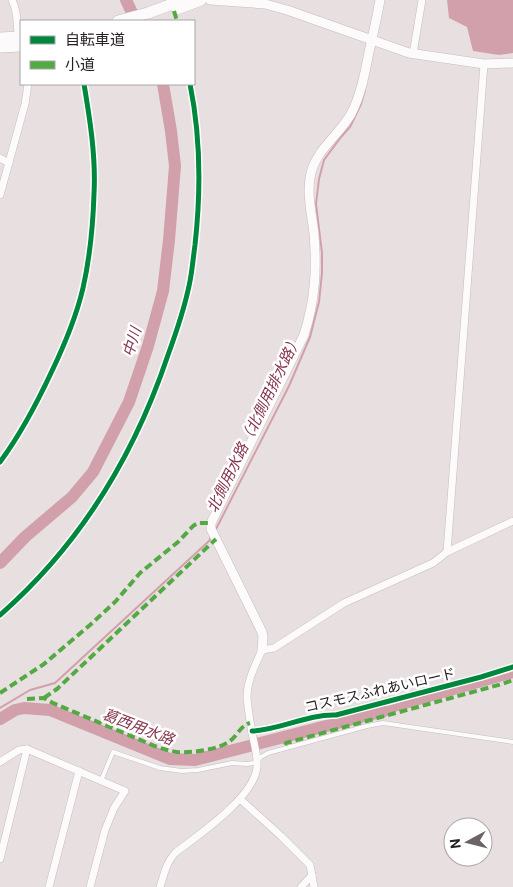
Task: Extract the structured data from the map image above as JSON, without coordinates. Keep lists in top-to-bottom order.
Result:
{
  "streets": {
    "cycle path": ["コスモスふれあいロード"]
  },
  "water": ["中川", "北側用水路（北側用排水路）", "葛西用水路"],
  "legend": ["自転車道", "小道"],
  "north": "left"
}
